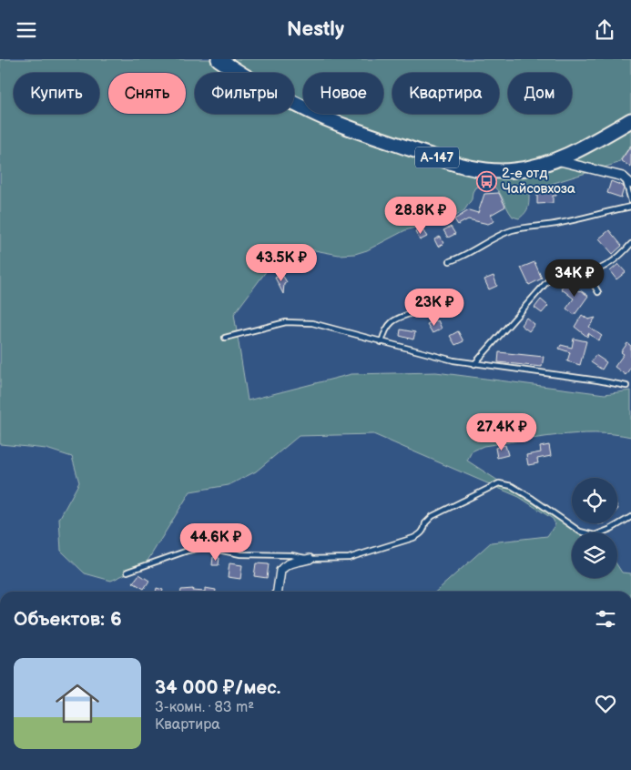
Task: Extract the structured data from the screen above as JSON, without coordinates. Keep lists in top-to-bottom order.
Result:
{
  "streets": {
    "highway": ["А-147"]
  },
  "places": {
    "bus stop": ["2-е отд Чайсовхоза"]
  },
  "page": {
    "header": "Nestly",
    "chip": [
      "Купить",
      "Снять",
      "Фильтры",
      "Новое",
      "Квартира",
      "Дом"
    ],
    "price": [
      "28.8K ₽",
      "43.5K ₽",
      "34K ₽",
      "23K ₽",
      "27.4K ₽",
      "44.6K ₽"
    ],
    "heading": "Объектов: 6",
    "list": [
      {
        "name": "34 000 ₽/мес.",
        "note": "3-комн. · 83 m² · Квартира"
      }
    ]
  }
}
